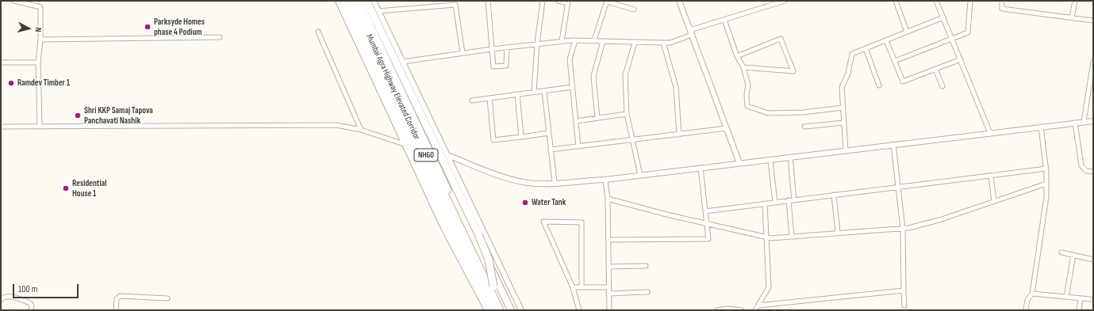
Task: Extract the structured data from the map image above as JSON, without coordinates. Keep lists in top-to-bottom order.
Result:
{
  "streets": {
    "highway": ["Mumbai Agra Highway Elevated Corridor", "NH60"]
  },
  "places": [
    "Parksyde Homes phase 4 Podium",
    "Ramdev Timber 1",
    "Shri KKP Samaj Tapova Panchavati Nashik",
    "Residential House 1",
    "Water Tank"
  ],
  "scale_bar": "100 m",
  "north": "right"
}
